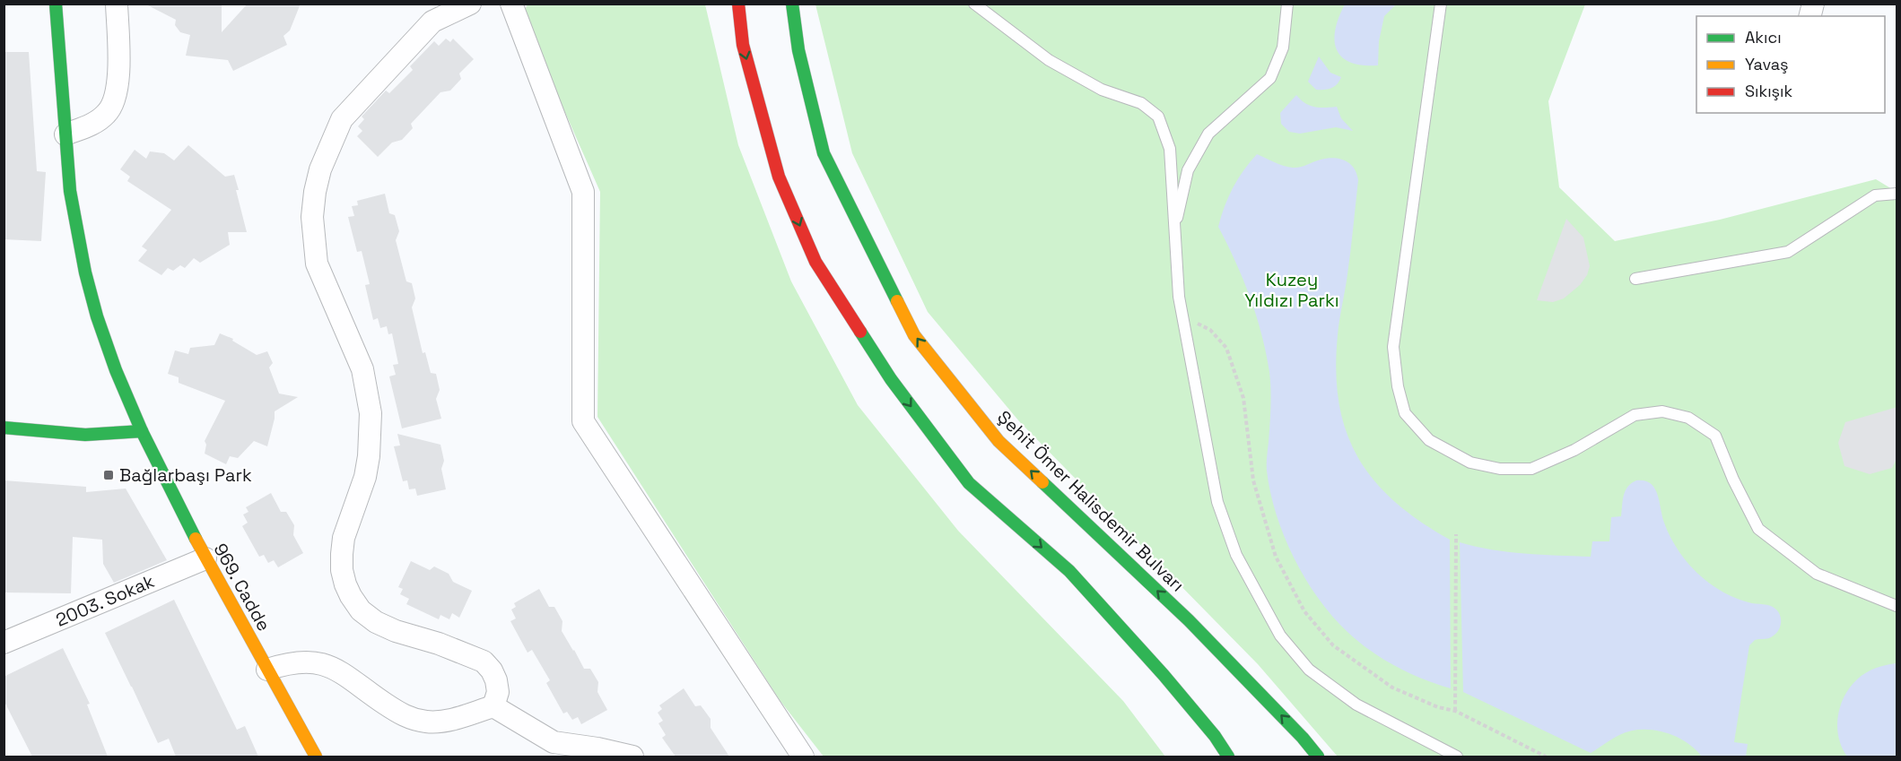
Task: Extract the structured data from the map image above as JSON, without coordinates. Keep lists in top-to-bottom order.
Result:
{
  "streets": {
    "main road": ["Şehit Ömer Halisdemir Bulvarı", "969. Cadde"],
    "street": ["2003. Sokak"]
  },
  "crossings": [
    ["969. Cadde", "2003. Sokak"]
  ],
  "parks": ["Kuzey Yıldızı Parkı"],
  "places": {
    "transit": ["Bağlarbaşı Park"]
  },
  "legend": ["Akıcı", "Yavaş", "Sıkışık"]
}
